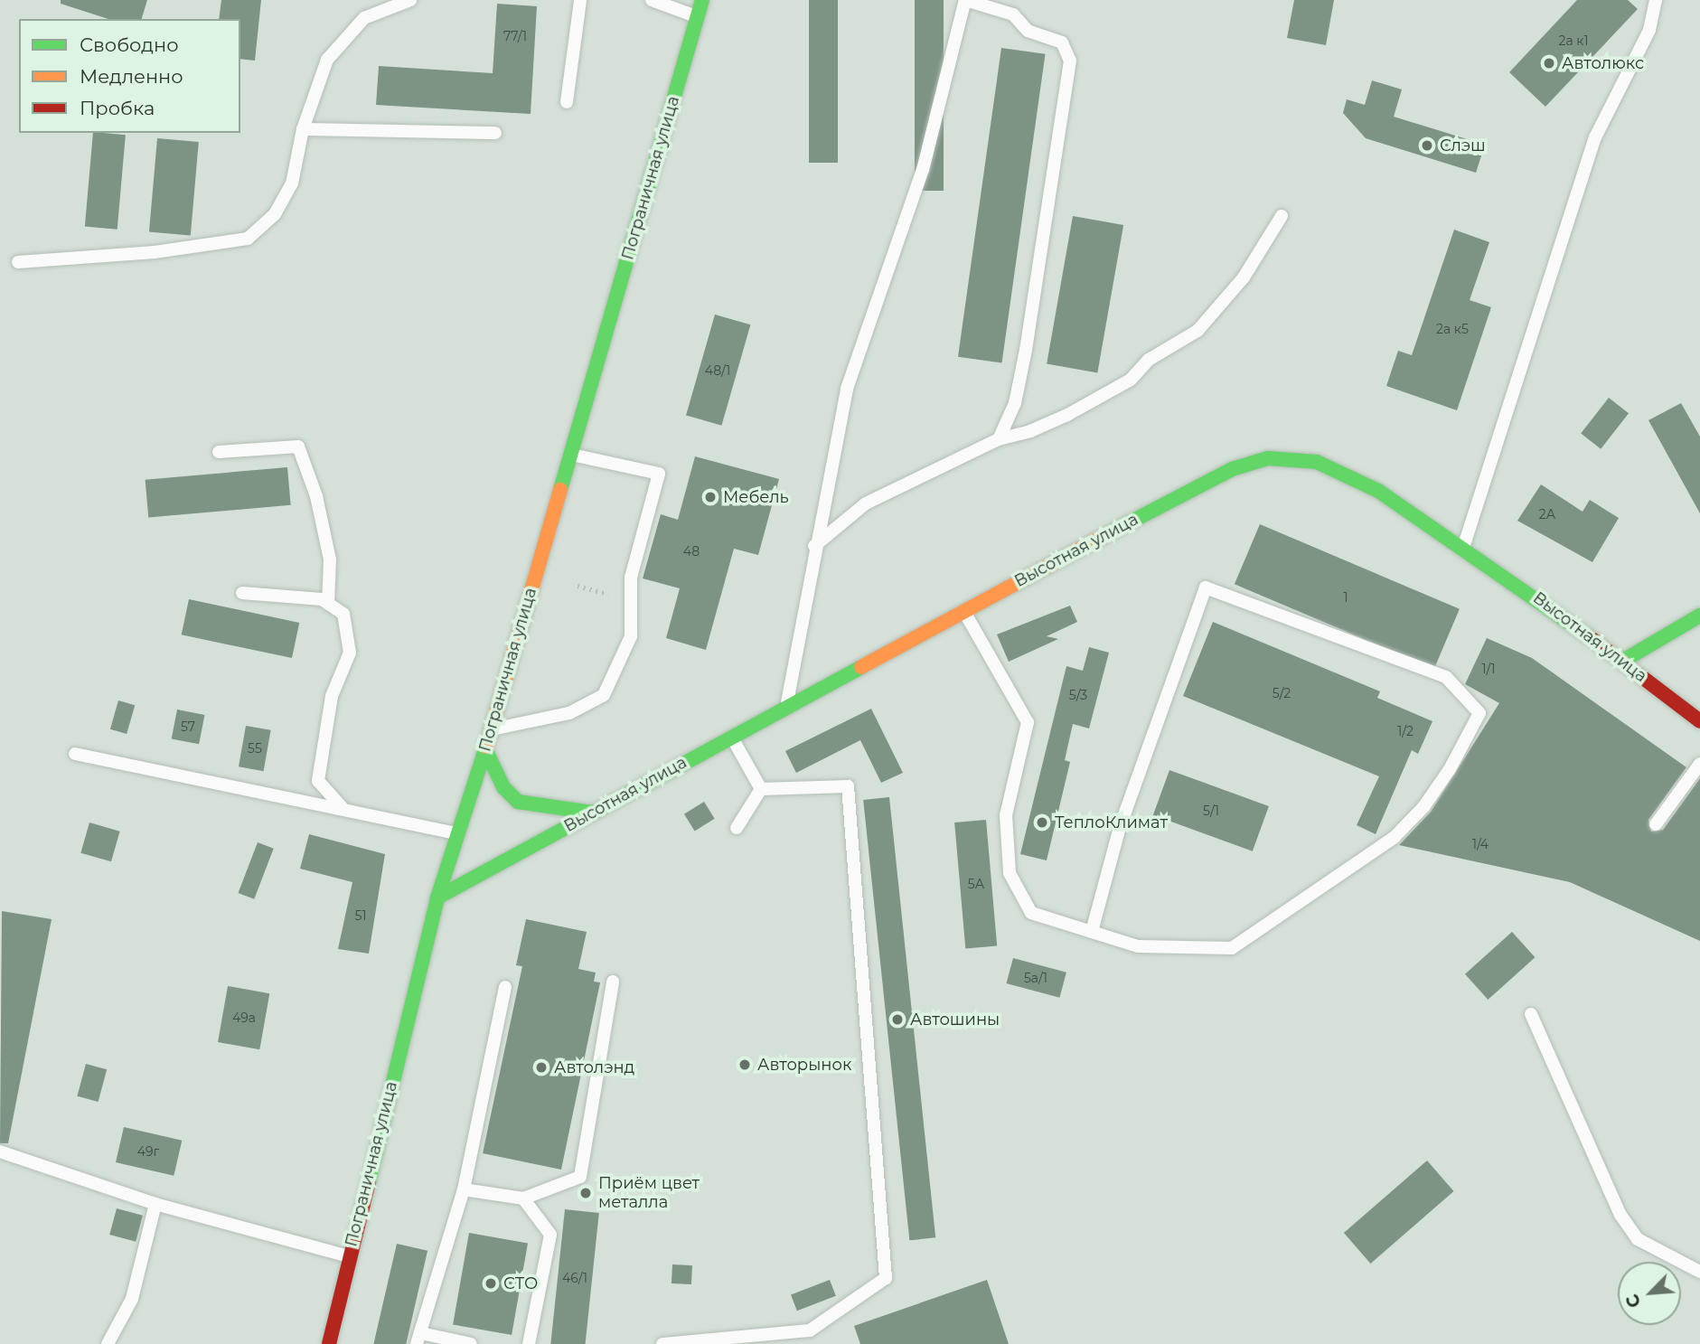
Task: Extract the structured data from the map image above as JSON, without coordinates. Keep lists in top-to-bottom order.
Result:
{
  "streets": {
    "street": ["Пограничная улица", "Высотная улица"]
  },
  "crossings": [
    ["Пограничная улица", "Высотная улица"]
  ],
  "places": [
    "Автолюкс",
    "Слэш",
    "Мебель",
    "ТеплоКлимат",
    "Автошины",
    "Авторынок",
    "Автолэнд",
    "Приём цвет металла",
    "СТО"
  ],
  "house_numbers": [
    "77/1",
    "2а к1",
    "2а к5",
    "48/1",
    "2А",
    "48",
    "1",
    "1/1",
    "5/2",
    "5/3",
    "57",
    "1/2",
    "55",
    "5/1",
    "1/4",
    "5А",
    "51",
    "5а/1",
    "49а",
    "49г",
    "46/1"
  ],
  "legend": ["Свободно", "Медленно", "Пробка"],
  "north": "bottom left"
}
